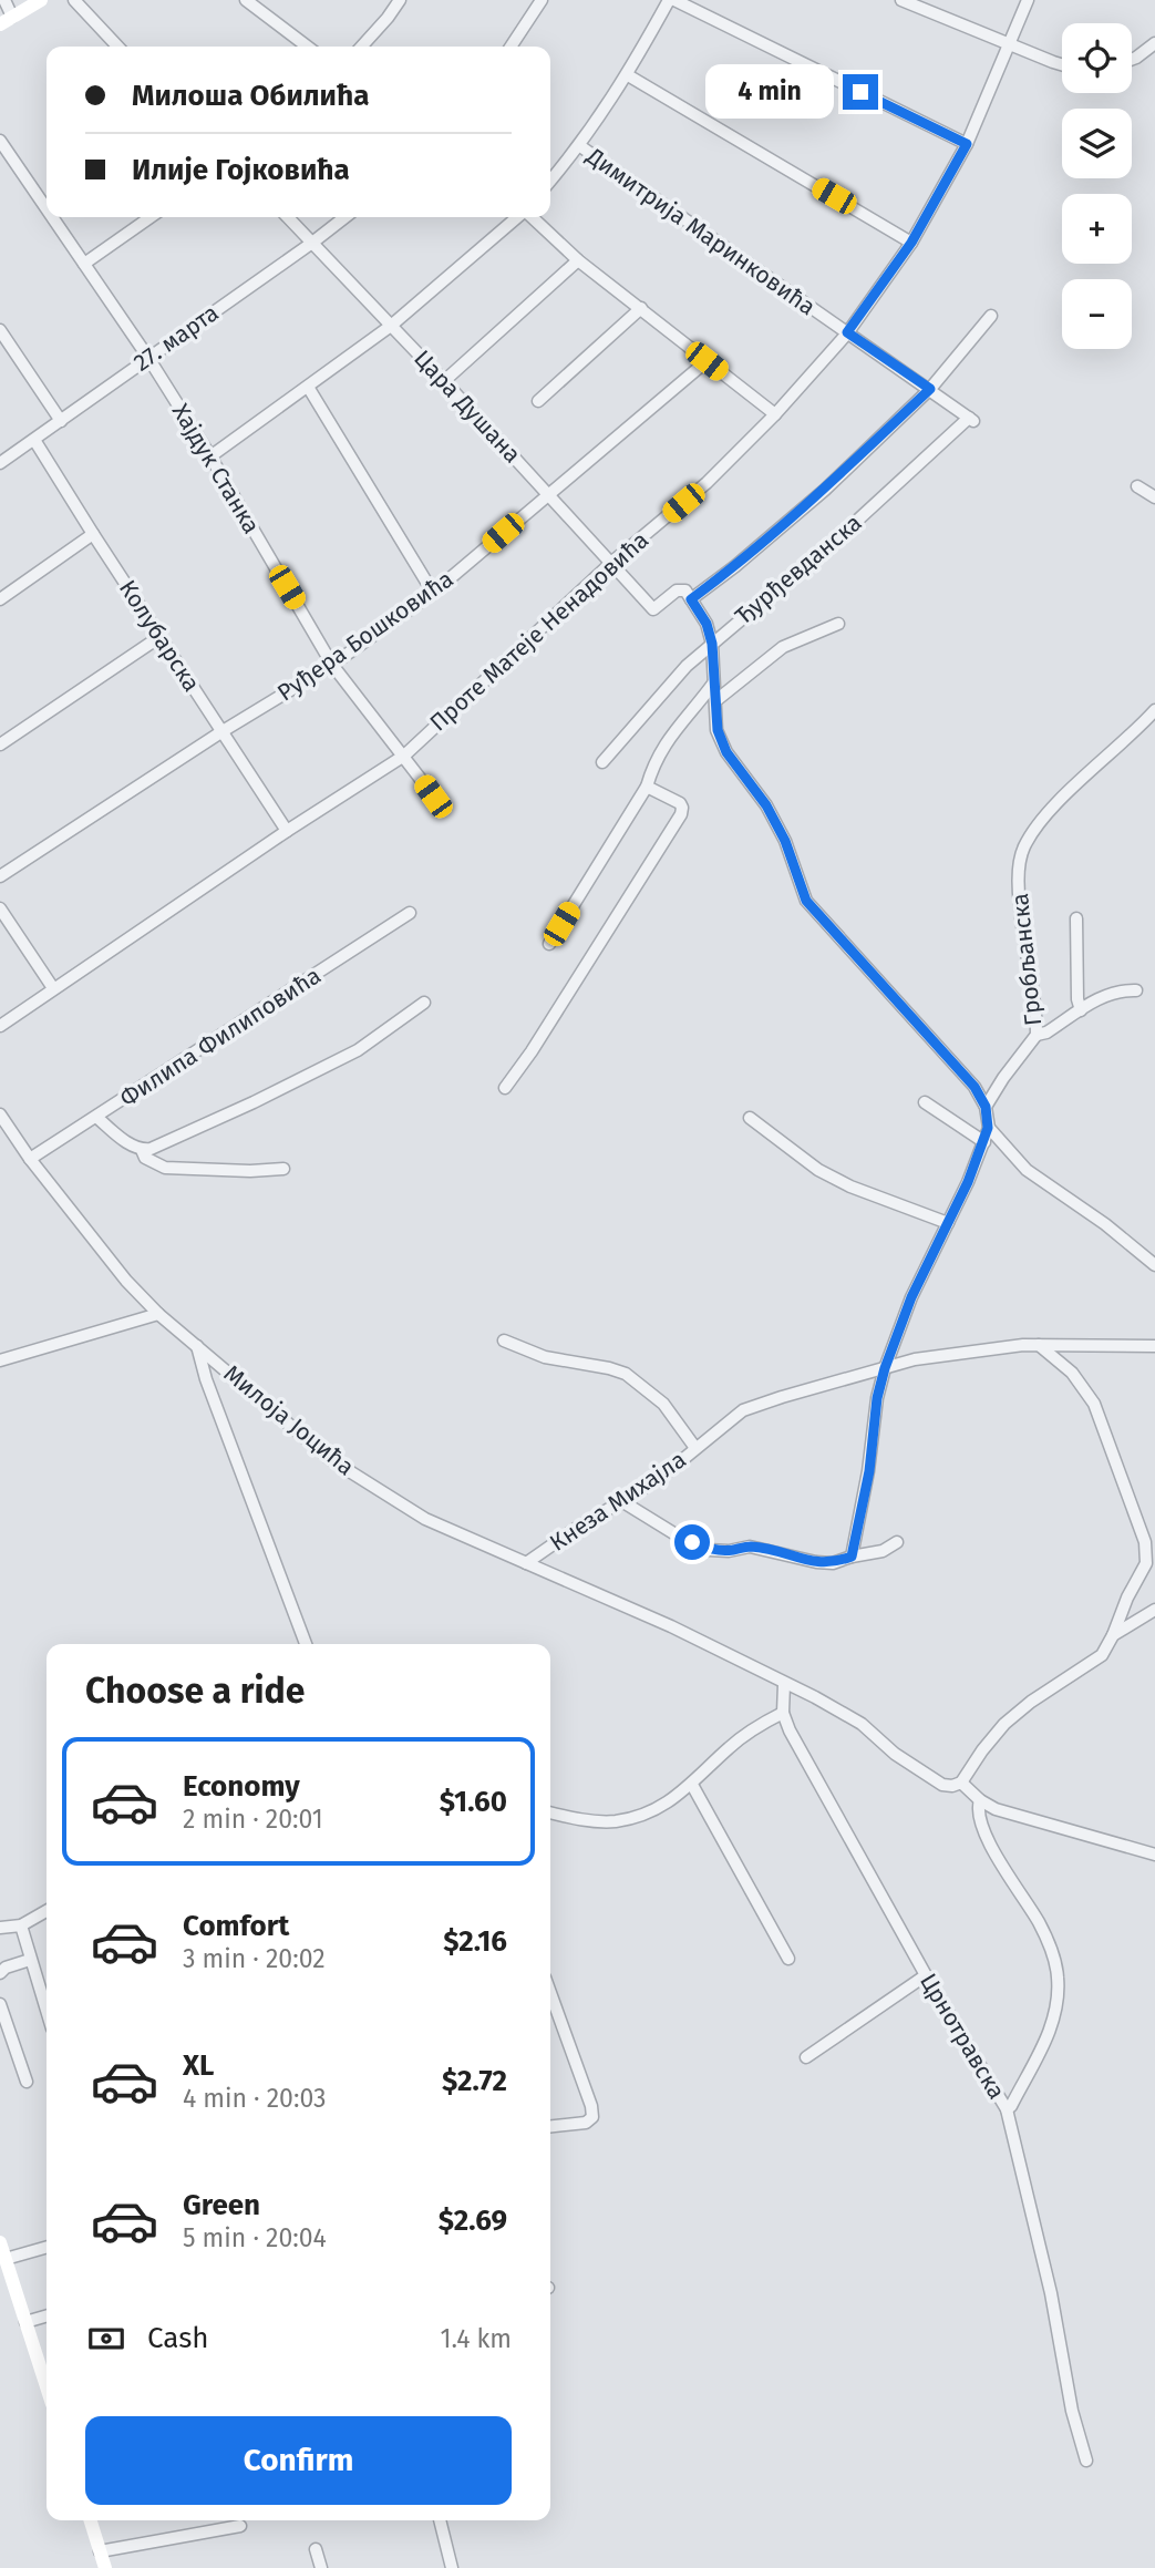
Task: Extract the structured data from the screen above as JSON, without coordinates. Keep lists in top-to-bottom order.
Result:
{
  "streets": {
    "street": [
      "Димитрија Маринковића",
      "27. марта",
      "Цара Душана",
      "Хајдук Станка",
      "Ђурђевданска",
      "Проте Матеје Ненадовића",
      "Колубарска",
      "Руђера Бошковића",
      "Гробљанска",
      "Филипа Филиповића",
      "Милоја Јоцића",
      "Кнеза Михајла",
      "Црнотравска"
    ]
  },
  "crossings": [
    ["Димитрија Маринковића", "Ђурђевданска"],
    ["Димитрија Маринковића", "Проте Матеје Ненадовића"],
    ["27. марта", "Цара Душана"],
    ["27. марта", "Хајдук Станка"],
    ["27. марта", "Колубарска"],
    ["Цара Душана", "Проте Матеје Ненадовића"],
    ["Цара Душана", "Руђера Бошковића"],
    ["Хајдук Станка", "Проте Матеје Ненадовића"],
    ["Хајдук Станка", "Руђера Бошковића"],
    ["Проте Матеје Ненадовића", "Колубарска"],
    ["Колубарска", "Руђера Бошковића"],
    ["Филипа Филиповића", "Милоја Јоцића"],
    ["Милоја Јоцића", "Кнеза Михајла"],
    ["Милоја Јоцића", "Црнотравска"]
  ],
  "page": {
    "map_buttons": ["+", "−"],
    "banner": ["Милоша Обилића", "Илије Гојковића"],
    "bubble": "4 min",
    "heading": "Choose a ride",
    "list": [
      {
        "name": "Economy",
        "note": "2 min · 20:01",
        "value": "$1.60"
      },
      {
        "name": "Comfort",
        "note": "3 min · 20:02",
        "value": "$2.16"
      },
      {
        "name": "XL",
        "note": "4 min · 20:03",
        "value": "$2.72"
      },
      {
        "name": "Green",
        "note": "5 min · 20:04",
        "value": "$2.69"
      }
    ],
    "pay": ["Cash", "1.4 km"],
    "buttons": "Confirm"
  }
}
